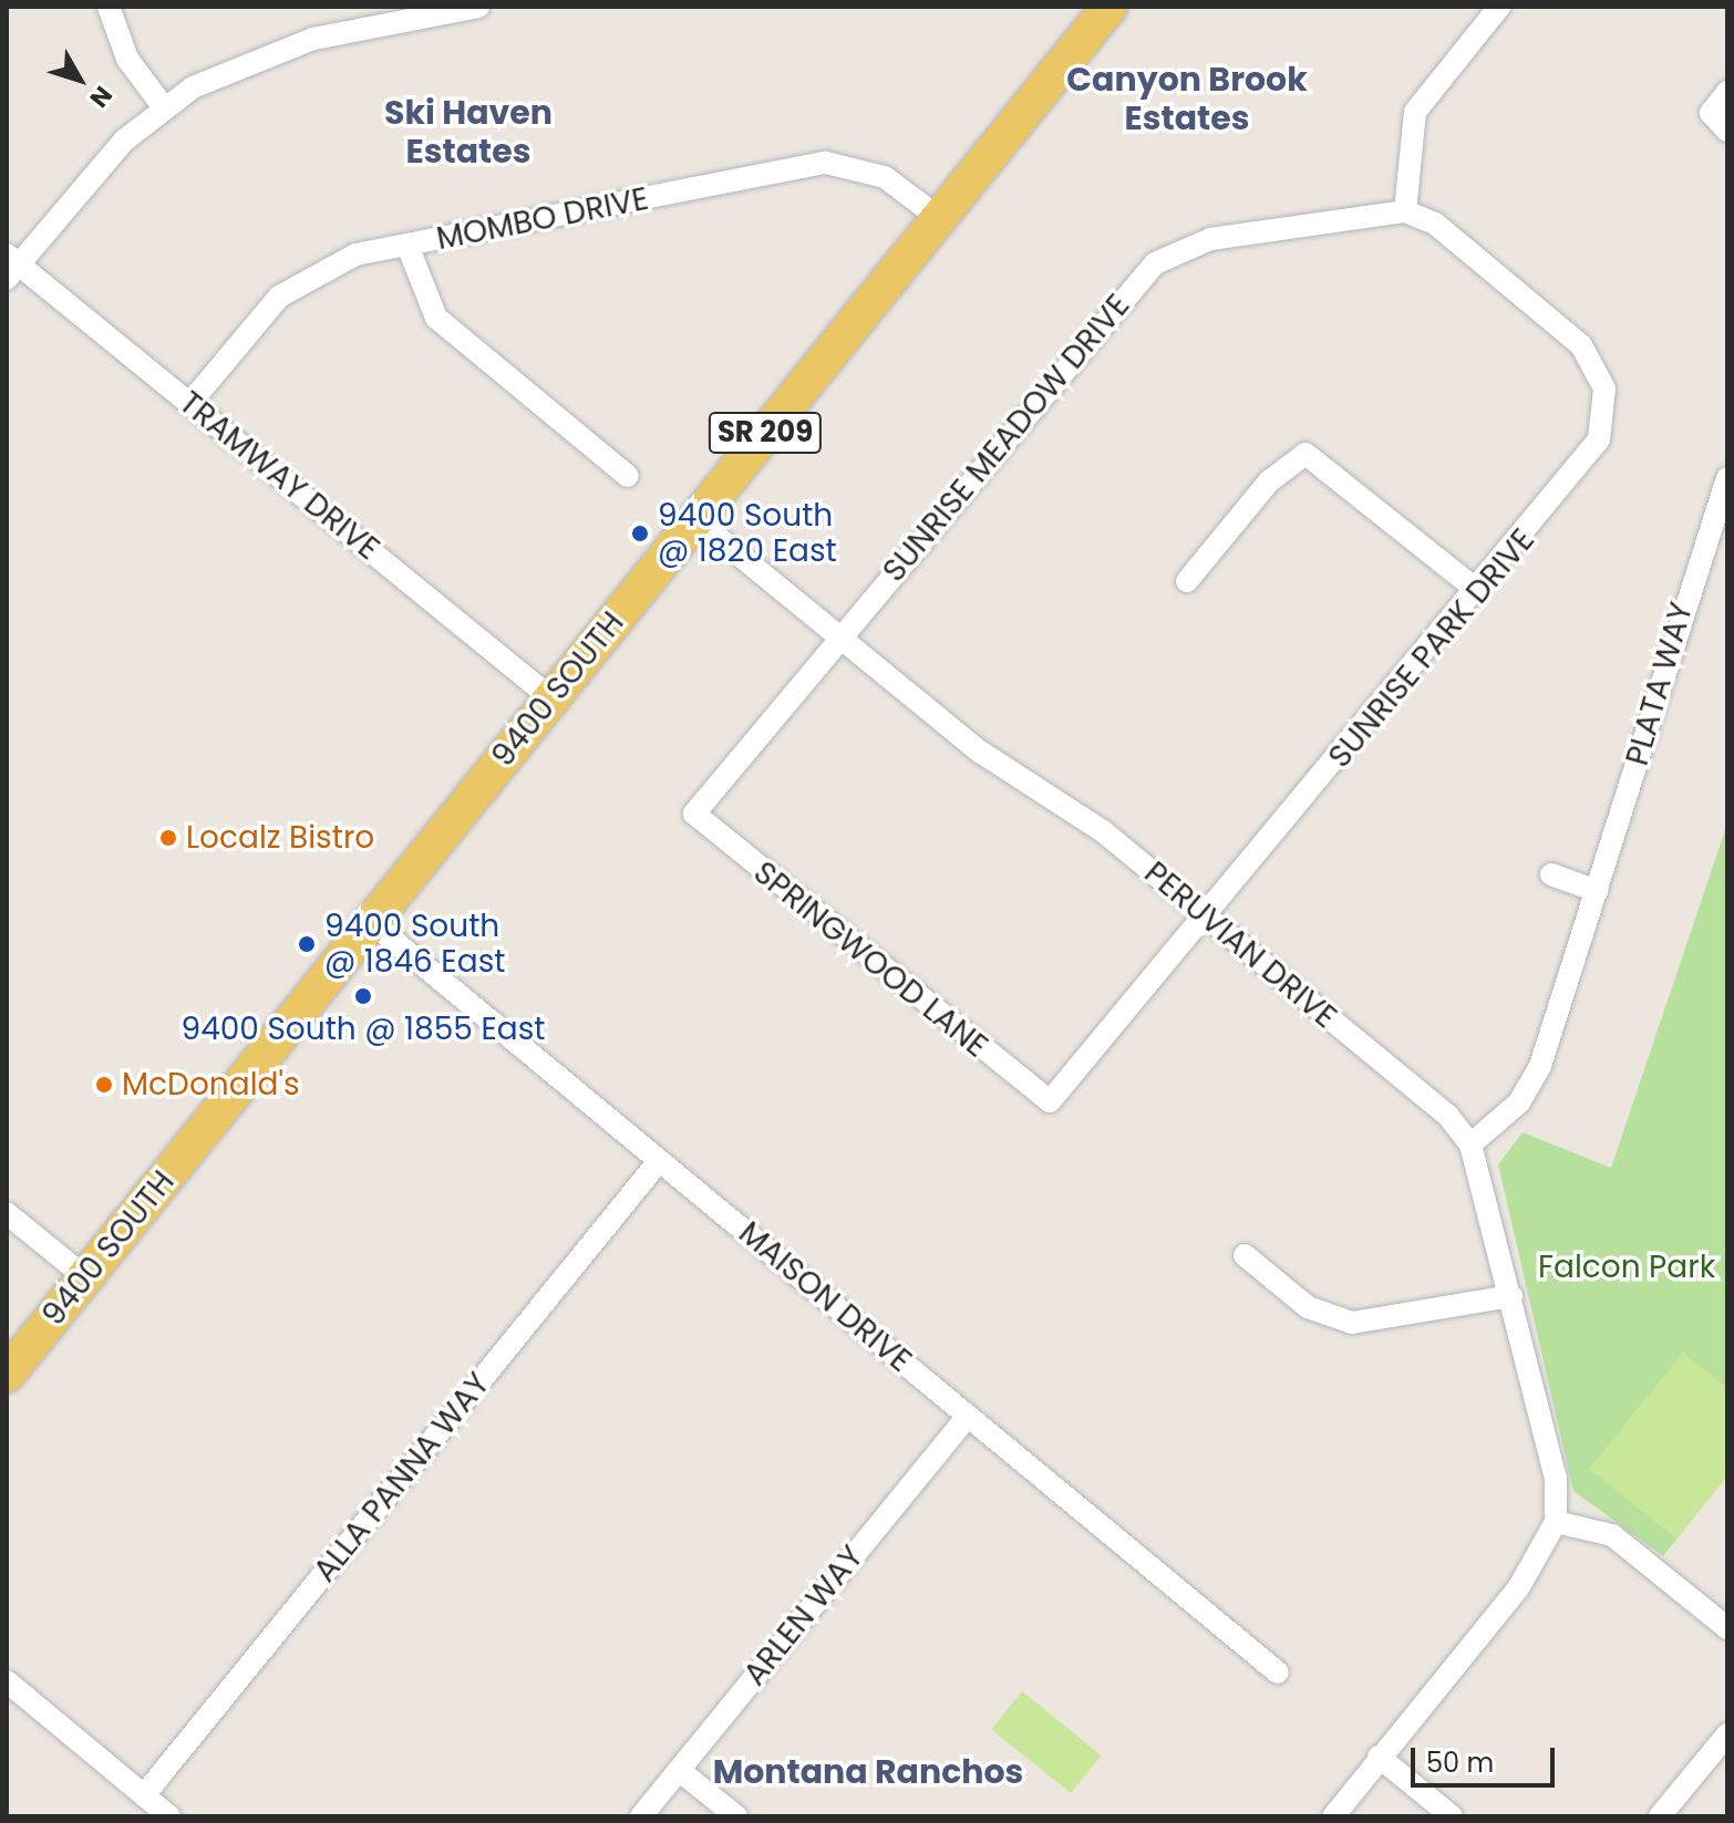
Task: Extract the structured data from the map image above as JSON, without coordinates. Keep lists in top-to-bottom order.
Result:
{
  "streets": {
    "main road": ["SR 209", "9400 SOUTH"],
    "street": [
      "MOMBO DRIVE",
      "SUNRISE MEADOW DRIVE",
      "TRAMWAY DRIVE",
      "SUNRISE PARK DRIVE",
      "PLATA WAY",
      "PERUVIAN DRIVE",
      "SPRINGWOOD LANE",
      "MAISON DRIVE",
      "ALLA PANNA WAY",
      "ARLEN WAY"
    ]
  },
  "crossings": [
    ["MOMBO DRIVE", "TRAMWAY DRIVE"],
    ["MOMBO DRIVE", "9400 SOUTH"],
    ["SUNRISE MEADOW DRIVE", "SUNRISE PARK DRIVE"],
    ["SUNRISE MEADOW DRIVE", "PERUVIAN DRIVE"],
    ["SUNRISE MEADOW DRIVE", "SPRINGWOOD LANE"],
    ["TRAMWAY DRIVE", "9400 SOUTH"],
    ["SUNRISE PARK DRIVE", "PERUVIAN DRIVE"],
    ["SUNRISE PARK DRIVE", "SPRINGWOOD LANE"],
    ["PLATA WAY", "PERUVIAN DRIVE"],
    ["9400 SOUTH", "PERUVIAN DRIVE"],
    ["9400 SOUTH", "MAISON DRIVE"],
    ["MAISON DRIVE", "ALLA PANNA WAY"],
    ["MAISON DRIVE", "ARLEN WAY"]
  ],
  "districts": ["Canyon Brook Estates", "Ski Haven Estates", "Montana Ranchos"],
  "parks": ["Falcon Park"],
  "places": [
    "9400 South @ 1820 East",
    "Localz Bistro",
    "9400 South @ 1846 East",
    "9400 South @ 1855 East",
    "McDonald's"
  ],
  "scale_bar": "50 m",
  "north": "bottom right"
}
